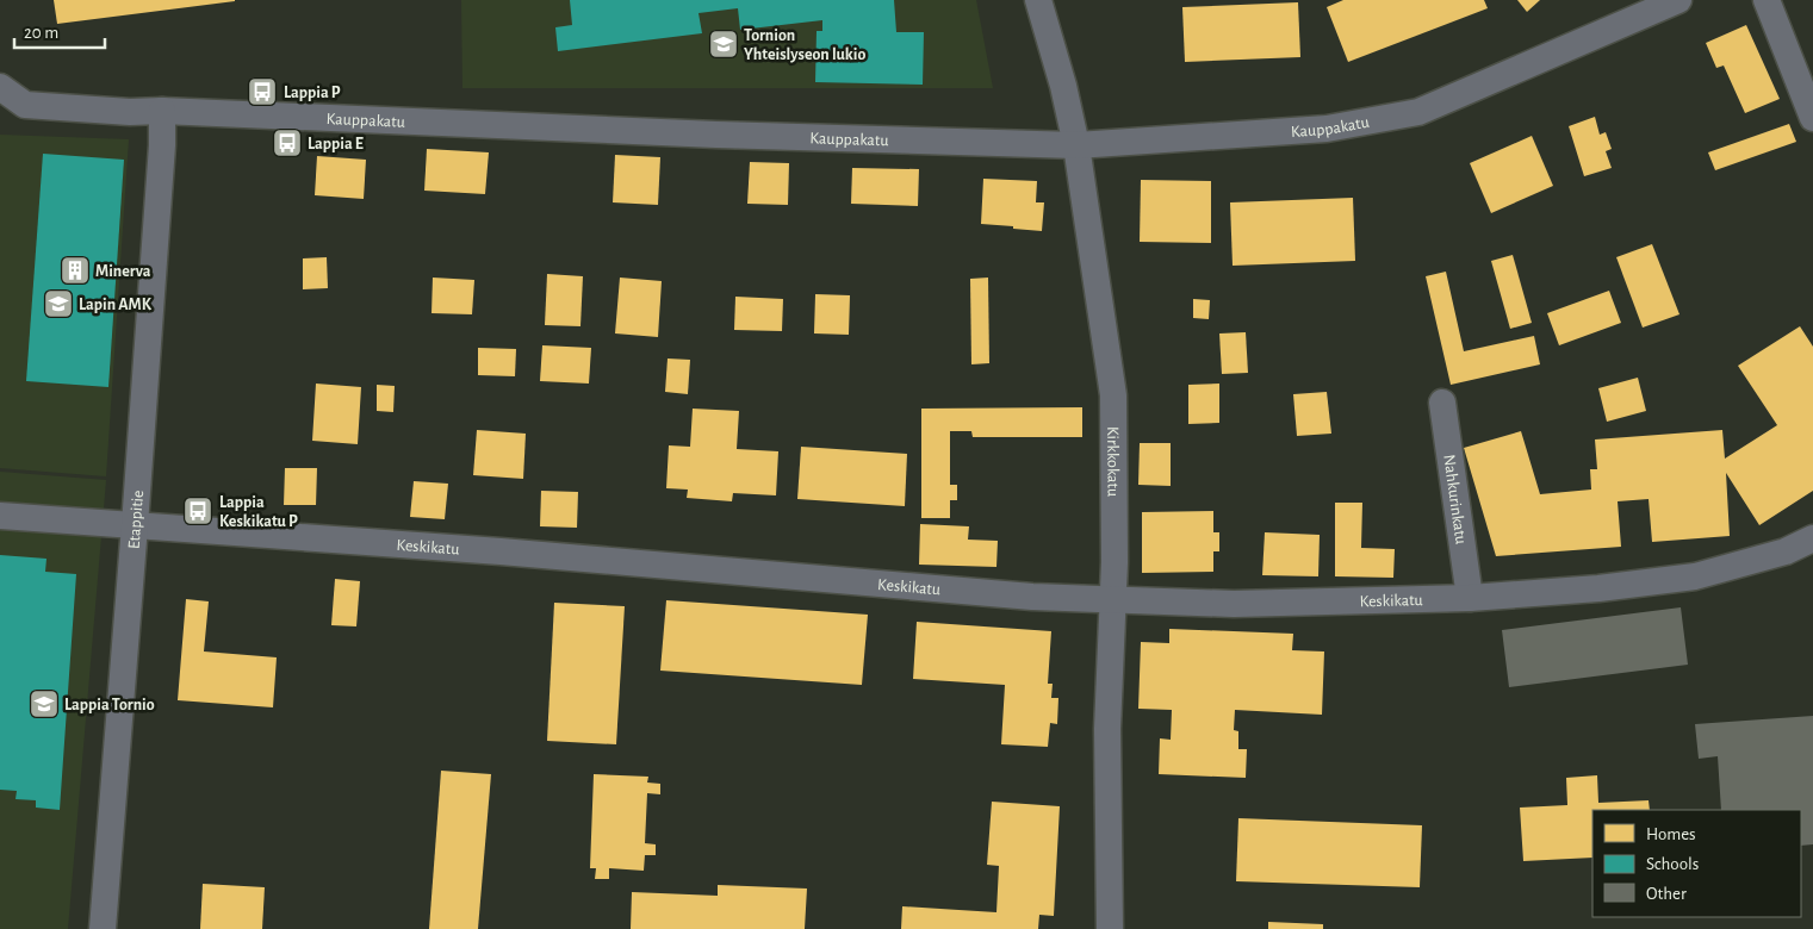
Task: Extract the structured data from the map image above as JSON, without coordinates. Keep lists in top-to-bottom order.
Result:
{
  "streets": {
    "street": [
      "Kauppakatu",
      "Kirkkokatu",
      "Nahkurinkatu",
      "Etappitie",
      "Keskikatu"
    ]
  },
  "crossings": [
    ["Kauppakatu", "Kirkkokatu"],
    ["Kauppakatu", "Etappitie"],
    ["Kirkkokatu", "Keskikatu"],
    ["Nahkurinkatu", "Keskikatu"],
    ["Etappitie", "Keskikatu"]
  ],
  "places": {
    "school or university": ["Tornion Yhteislyseon lukio", "Lapin AMK", "Lappia Tornio"],
    "bus stop": ["Lappia P", "Lappia E", "Lappia Keskikatu P"],
    "building": ["Minerva"]
  },
  "legend": ["Homes", "Schools", "Other"],
  "scale_bar": "20 m"
}
